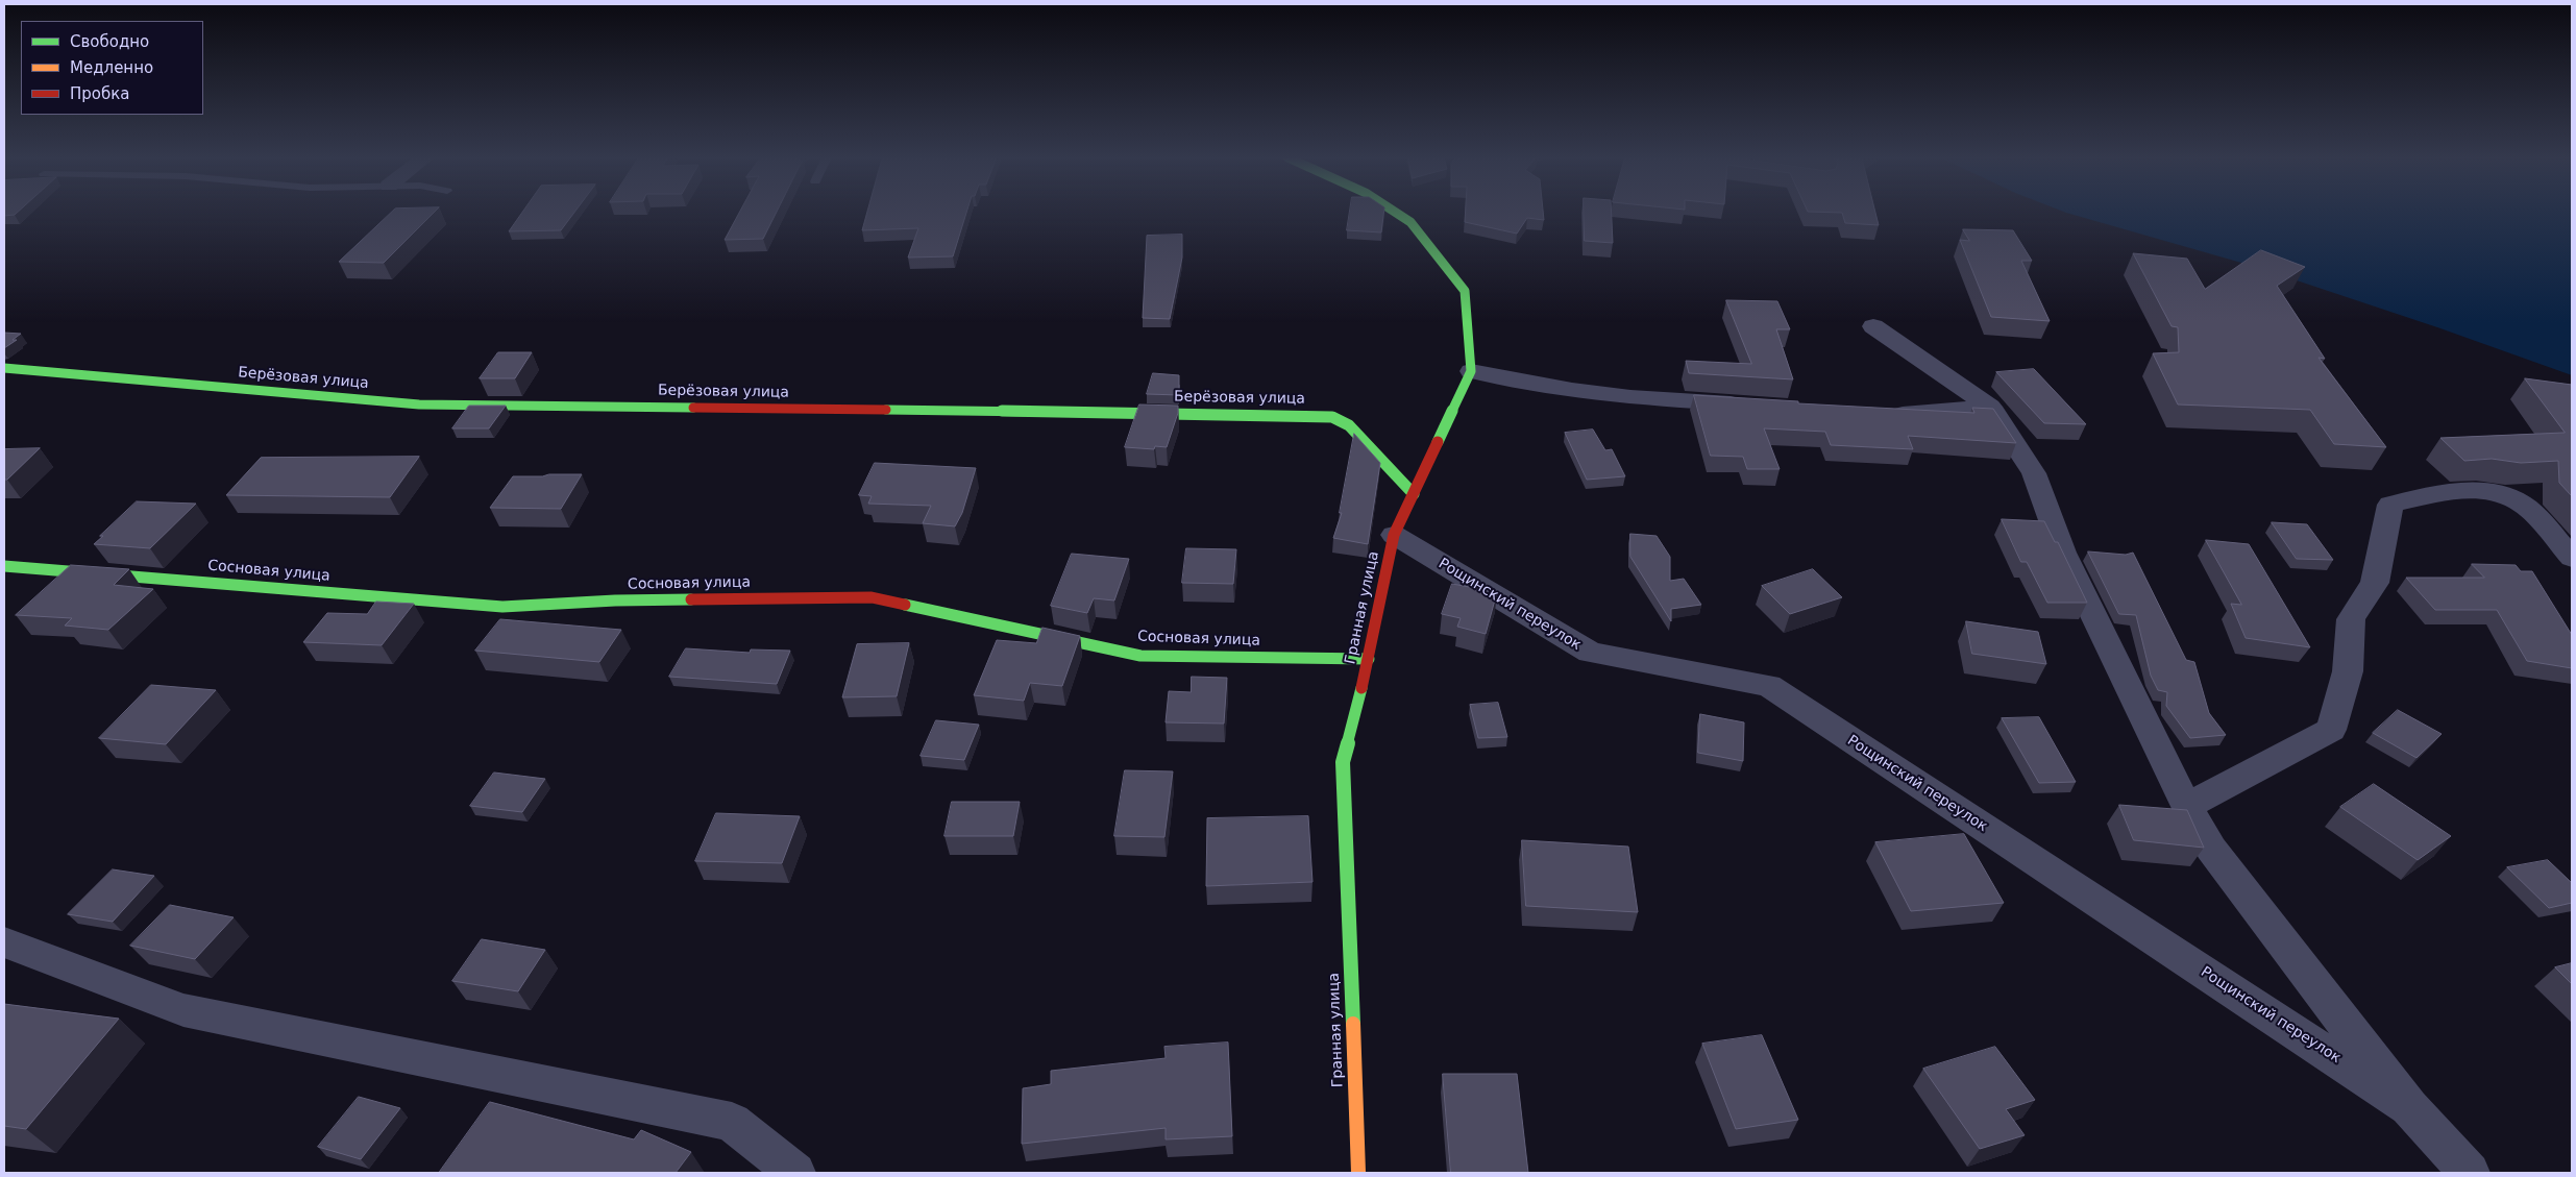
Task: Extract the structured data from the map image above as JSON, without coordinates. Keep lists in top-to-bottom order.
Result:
{
  "streets": {
    "street": [
      "Берёзовая улица",
      "Сосновая улица",
      "Рощинский переулок",
      "Гранная улица"
    ]
  },
  "crossings": [
    ["Берёзовая улица", "Гранная улица"],
    ["Сосновая улица", "Гранная улица"],
    ["Рощинский переулок", "Гранная улица"]
  ],
  "legend": ["Свободно", "Медленно", "Пробка"]
}
